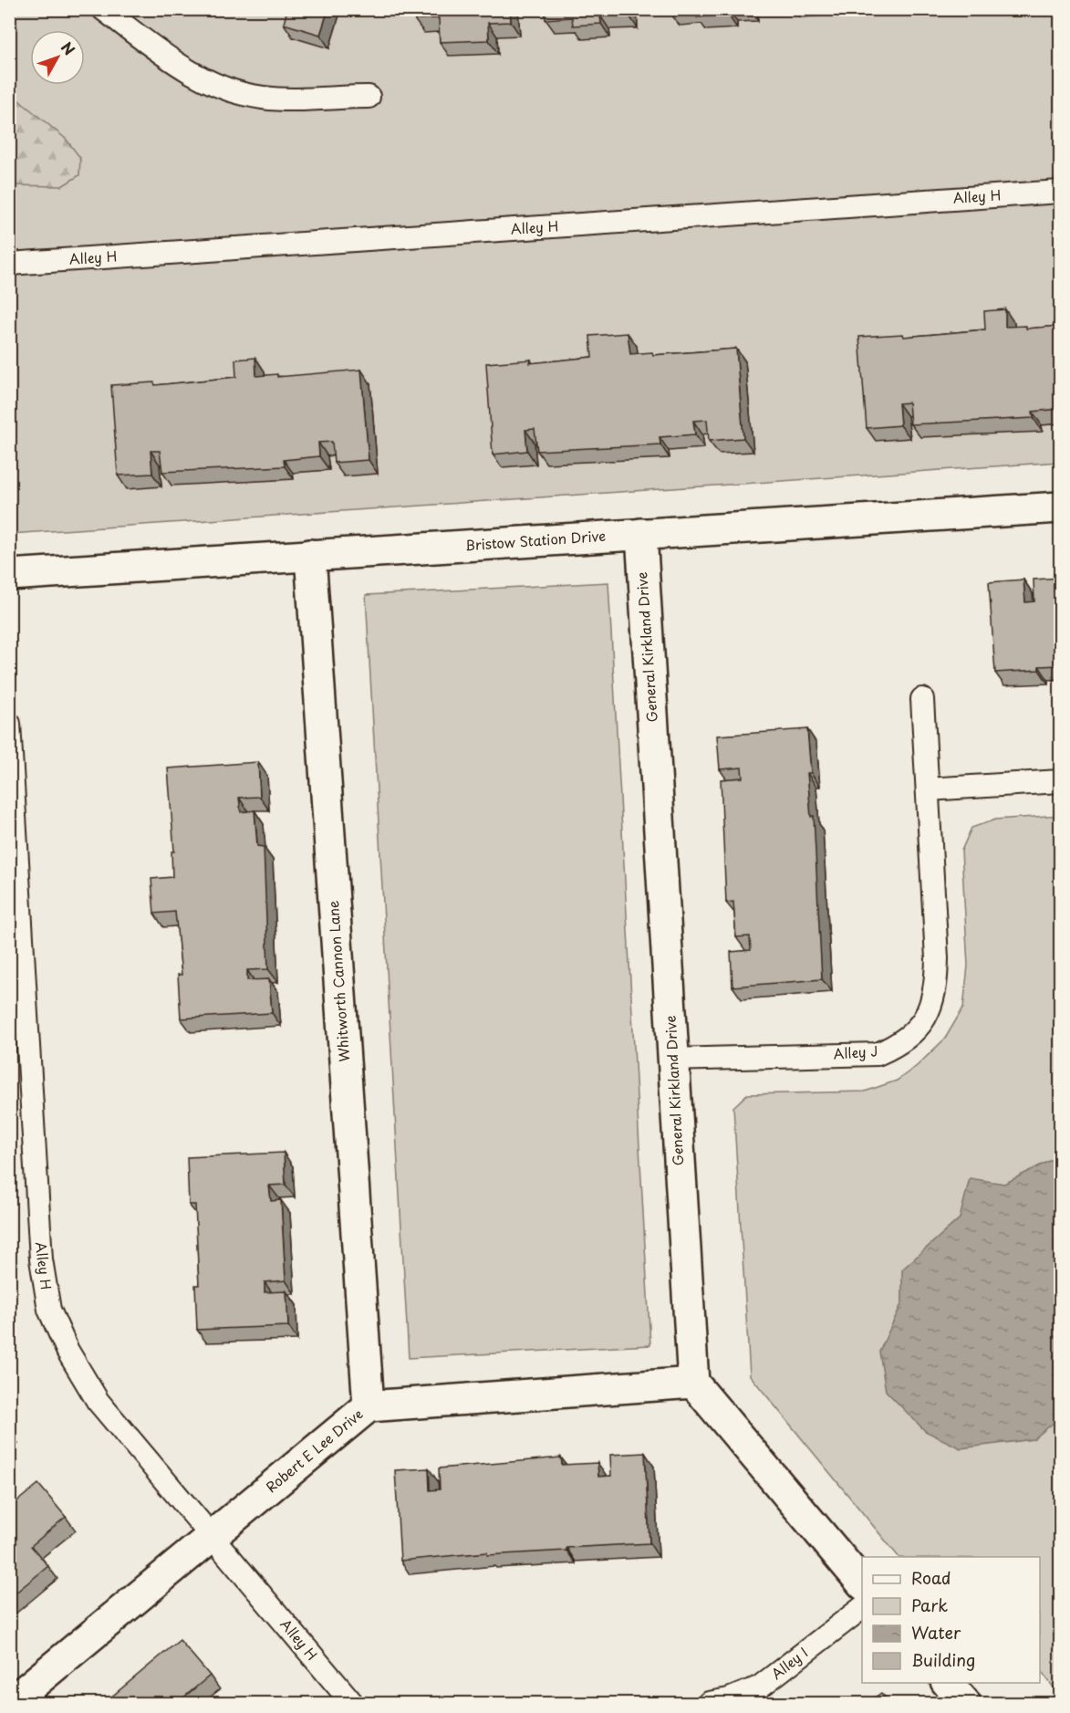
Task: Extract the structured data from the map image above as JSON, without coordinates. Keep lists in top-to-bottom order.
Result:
{
  "streets": {
    "street": [
      "Bristow Station Drive",
      "General Kirkland Drive",
      "Whitworth Cannon Lane",
      "Robert E Lee Drive"
    ],
    "lane": ["Alley H", "Alley J", "Alley I"]
  },
  "crossings": [
    ["Alley H", "Robert E Lee Drive"],
    ["Bristow Station Drive", "General Kirkland Drive"],
    ["Bristow Station Drive", "Whitworth Cannon Lane"],
    ["General Kirkland Drive", "Alley J"],
    ["General Kirkland Drive", "Robert E Lee Drive"],
    ["Whitworth Cannon Lane", "Robert E Lee Drive"]
  ],
  "legend": [
    "Road",
    "Park",
    "Water",
    "Building"
  ],
  "north": "top right"
}
